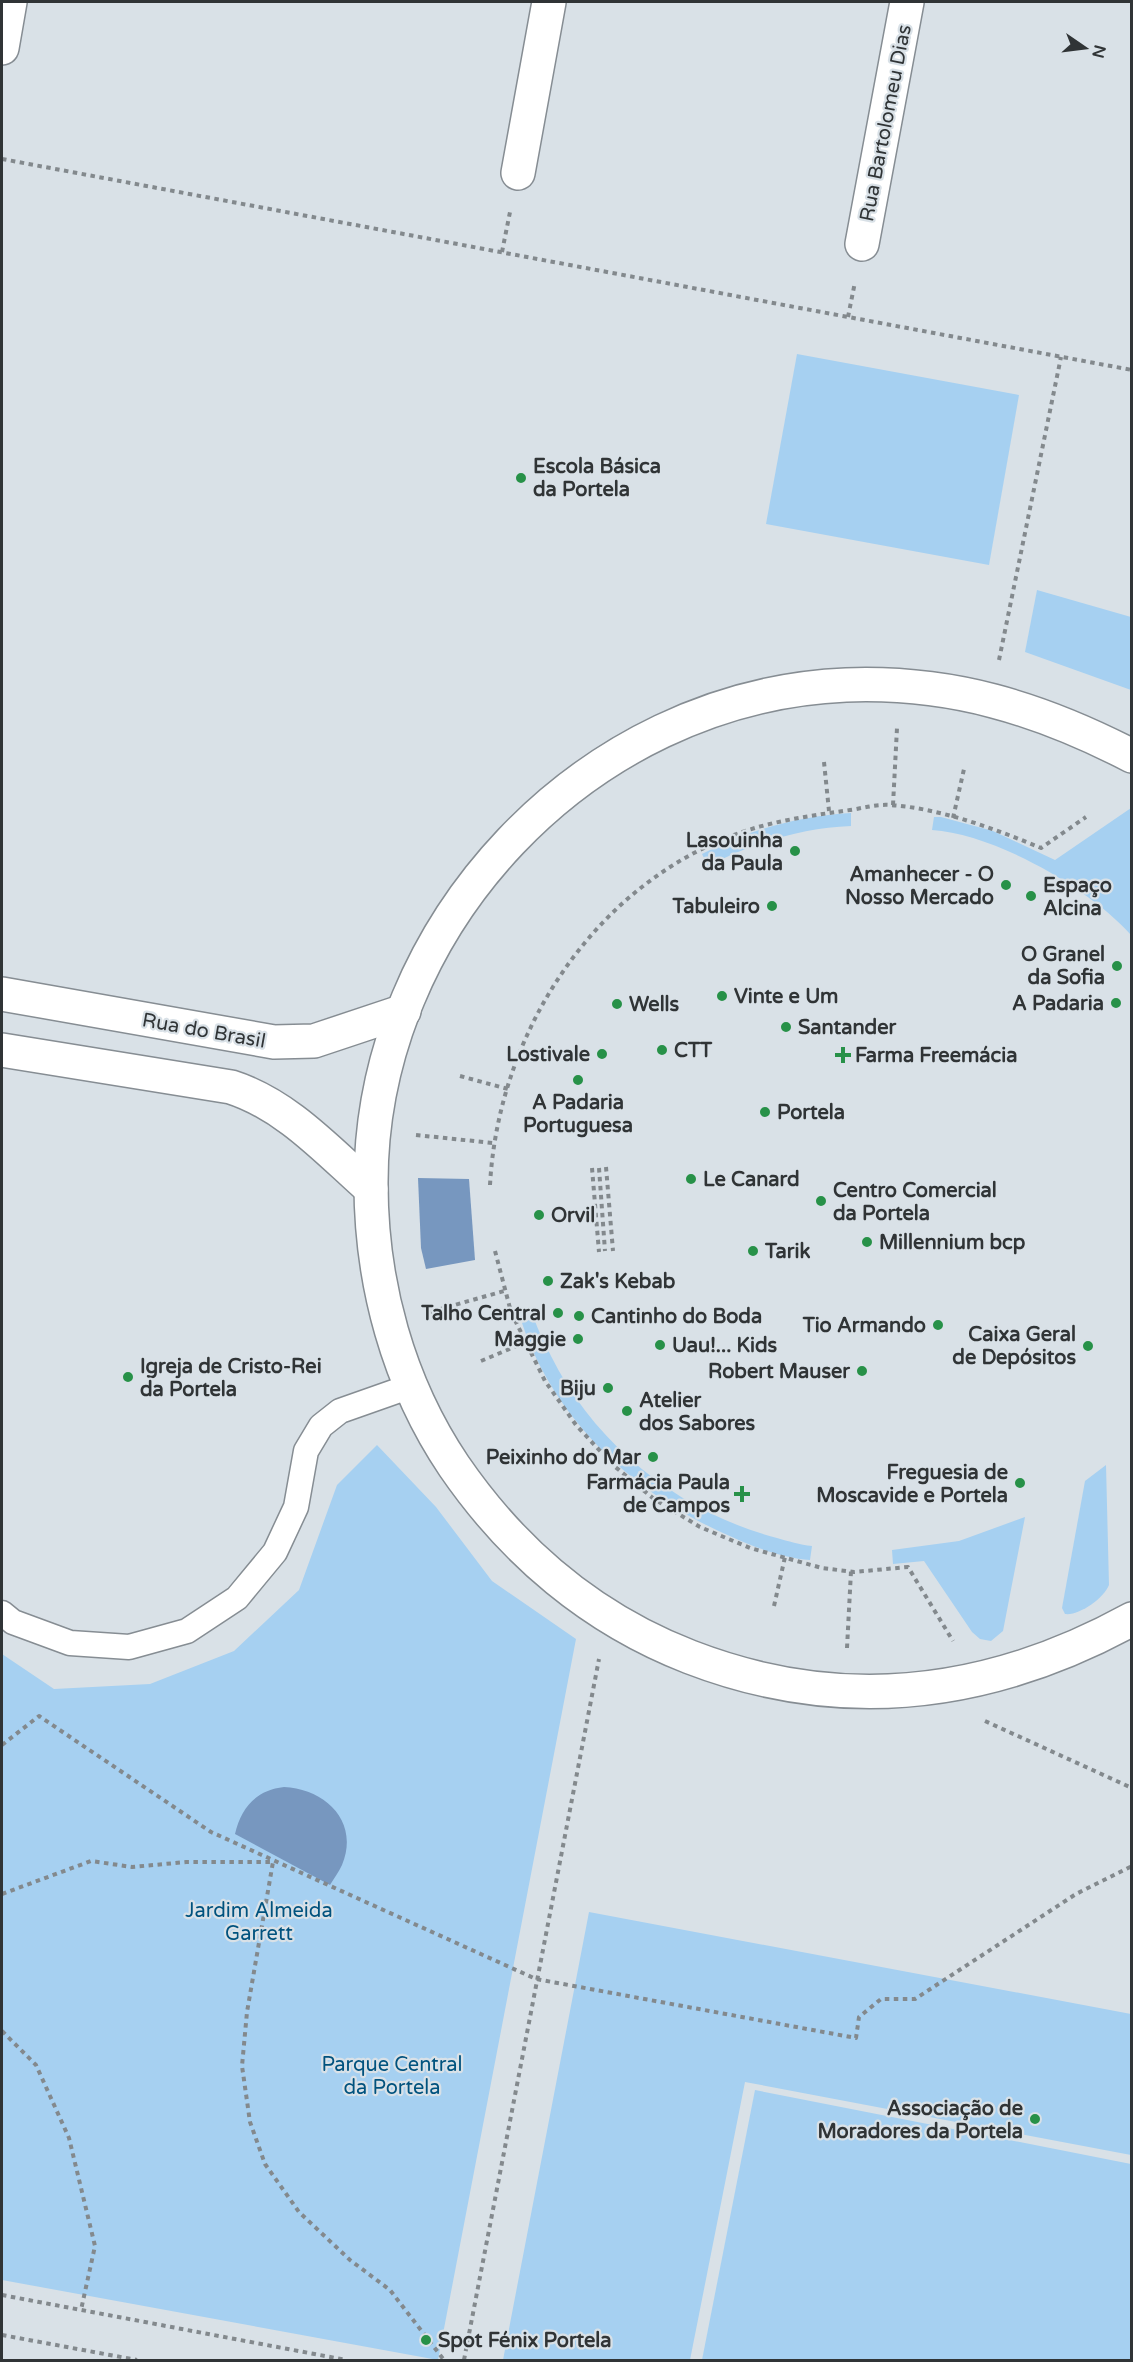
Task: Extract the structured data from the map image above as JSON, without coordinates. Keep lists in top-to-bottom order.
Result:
{
  "streets": {
    "main road": ["Rua Bartolomeu Dias", "Rua do Brasil"]
  },
  "parks": ["Jardim Almeida Garrett", "Parque Central da Portela"],
  "places": {
    "other": [
      "Escola Básica da Portela",
      "Lasouinha da Paula",
      "Amanhecer - O Nosso Mercado",
      "Espaço Alcina",
      "Tabuleiro",
      "O Granel da Sofia",
      "Vinte e Um",
      "A Padaria",
      "Wells",
      "Santander",
      "CTT",
      "Lostivale",
      "A Padaria Portuguesa",
      "Portela",
      "Le Canard",
      "Centro Comercial da Portela",
      "Orvil",
      "Millennium bcp",
      "Tarik",
      "Zak's Kebab",
      "Talho Central",
      "Cantinho do Boda",
      "Tio Armando",
      "Maggie",
      "Uau!... Kids",
      "Caixa Geral de Depósitos",
      "Robert Mauser",
      "Igreja de Cristo-Rei da Portela",
      "Biju",
      "Atelier dos Sabores",
      "Peixinho do Mar",
      "Freguesia de Moscavide e Portela",
      "Associação de Moradores da Portela",
      "Spot Fénix Portela"
    ],
    "health": ["Farma Freemácia", "Farmácia Paula de Campos"]
  },
  "north": "right"
}
